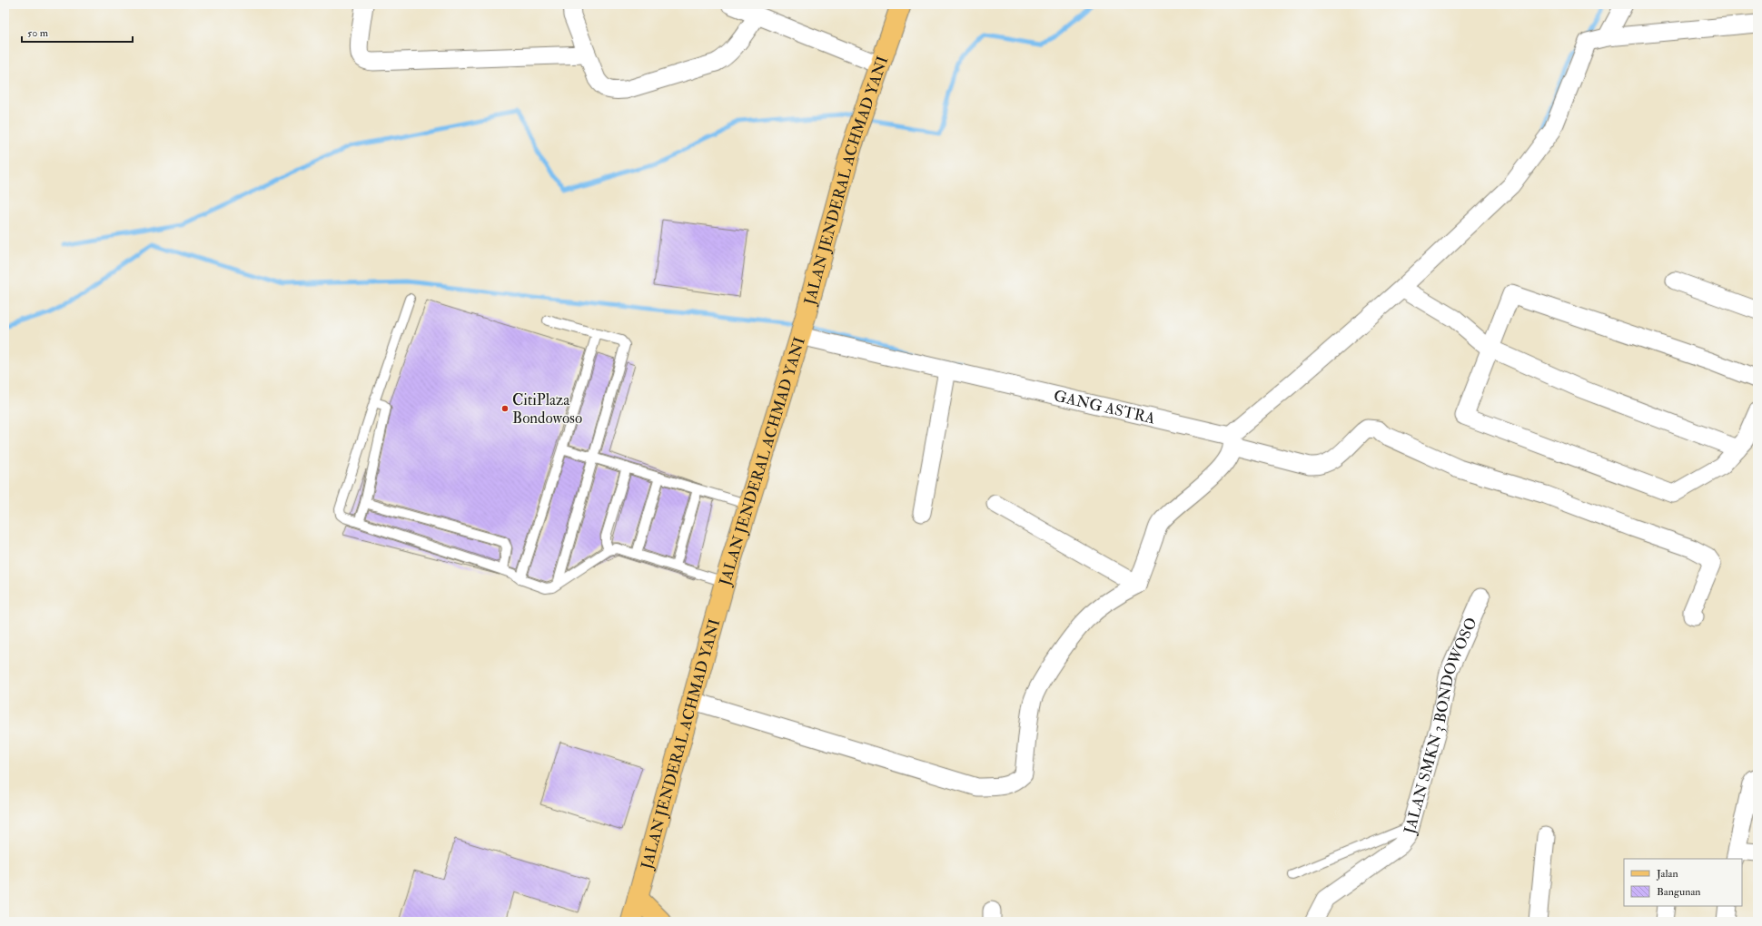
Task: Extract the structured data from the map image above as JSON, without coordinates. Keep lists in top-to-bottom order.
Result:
{
  "streets": {
    "main road": ["JALAN JENDERAL ACHMAD YANI"],
    "street": ["GANG ASTRA", "JALAN SMKN 3 BONDOWOSO"]
  },
  "crossings": [
    ["JALAN JENDERAL ACHMAD YANI", "GANG ASTRA"]
  ],
  "places": ["CitiPlaza Bondowoso"],
  "legend": ["Jalan", "Bangunan"],
  "scale_bar": "50 m"
}
